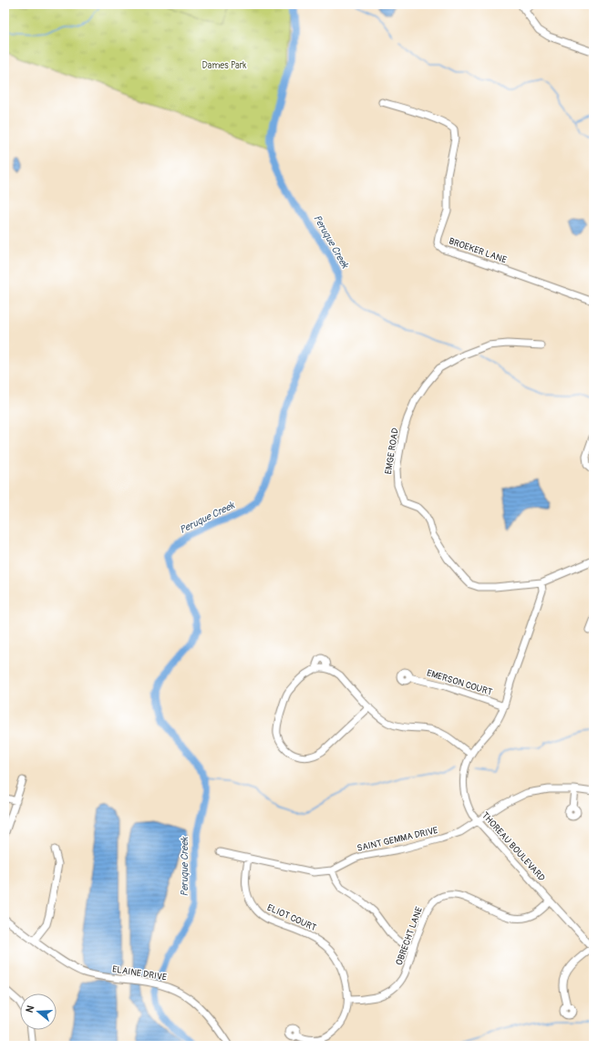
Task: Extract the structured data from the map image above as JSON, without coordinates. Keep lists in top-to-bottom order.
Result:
{
  "streets": {
    "street": [
      "BROEKER LANE",
      "EMGE ROAD",
      "EMERSON COURT",
      "SAINT GEMMA DRIVE",
      "THOREAU BOULEVARD",
      "ELIOT COURT",
      "OBRECHT LANE",
      "ELAINE DRIVE"
    ]
  },
  "crossings": [
    ["EMGE ROAD", "THOREAU BOULEVARD"],
    ["EMERSON COURT", "THOREAU BOULEVARD"],
    ["SAINT GEMMA DRIVE", "THOREAU BOULEVARD"],
    ["SAINT GEMMA DRIVE", "ELIOT COURT"],
    ["THOREAU BOULEVARD", "OBRECHT LANE"],
    ["ELIOT COURT", "OBRECHT LANE"]
  ],
  "water": ["Peruque Creek"],
  "parks": ["Dames Park"],
  "north": "left"
}
